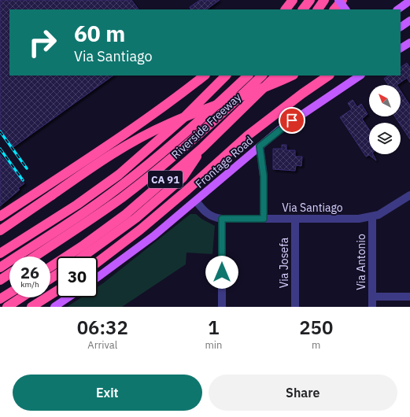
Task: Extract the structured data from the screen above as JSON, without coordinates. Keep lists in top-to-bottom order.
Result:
{
  "streets": {
    "highway": ["Riverside Freeway", "CA 91"],
    "main road": ["Frontage Road"],
    "street": ["Via Santiago", "Via Antonio", "Via Josefa"]
  },
  "crossings": [
    ["Frontage Road", "Via Santiago"],
    ["Via Santiago", "Via Antonio"],
    ["Via Santiago", "Via Josefa"]
  ],
  "north": "top left",
  "page": {
    "turn": ["60 m", "Via Santiago"],
    "speed": "26 km/h",
    "limit": "30",
    "eta": [
      "06:32",
      "Arrival",
      "1",
      "min",
      "250",
      "m"
    ],
    "buttons": ["Exit", "Share"]
  }
}
